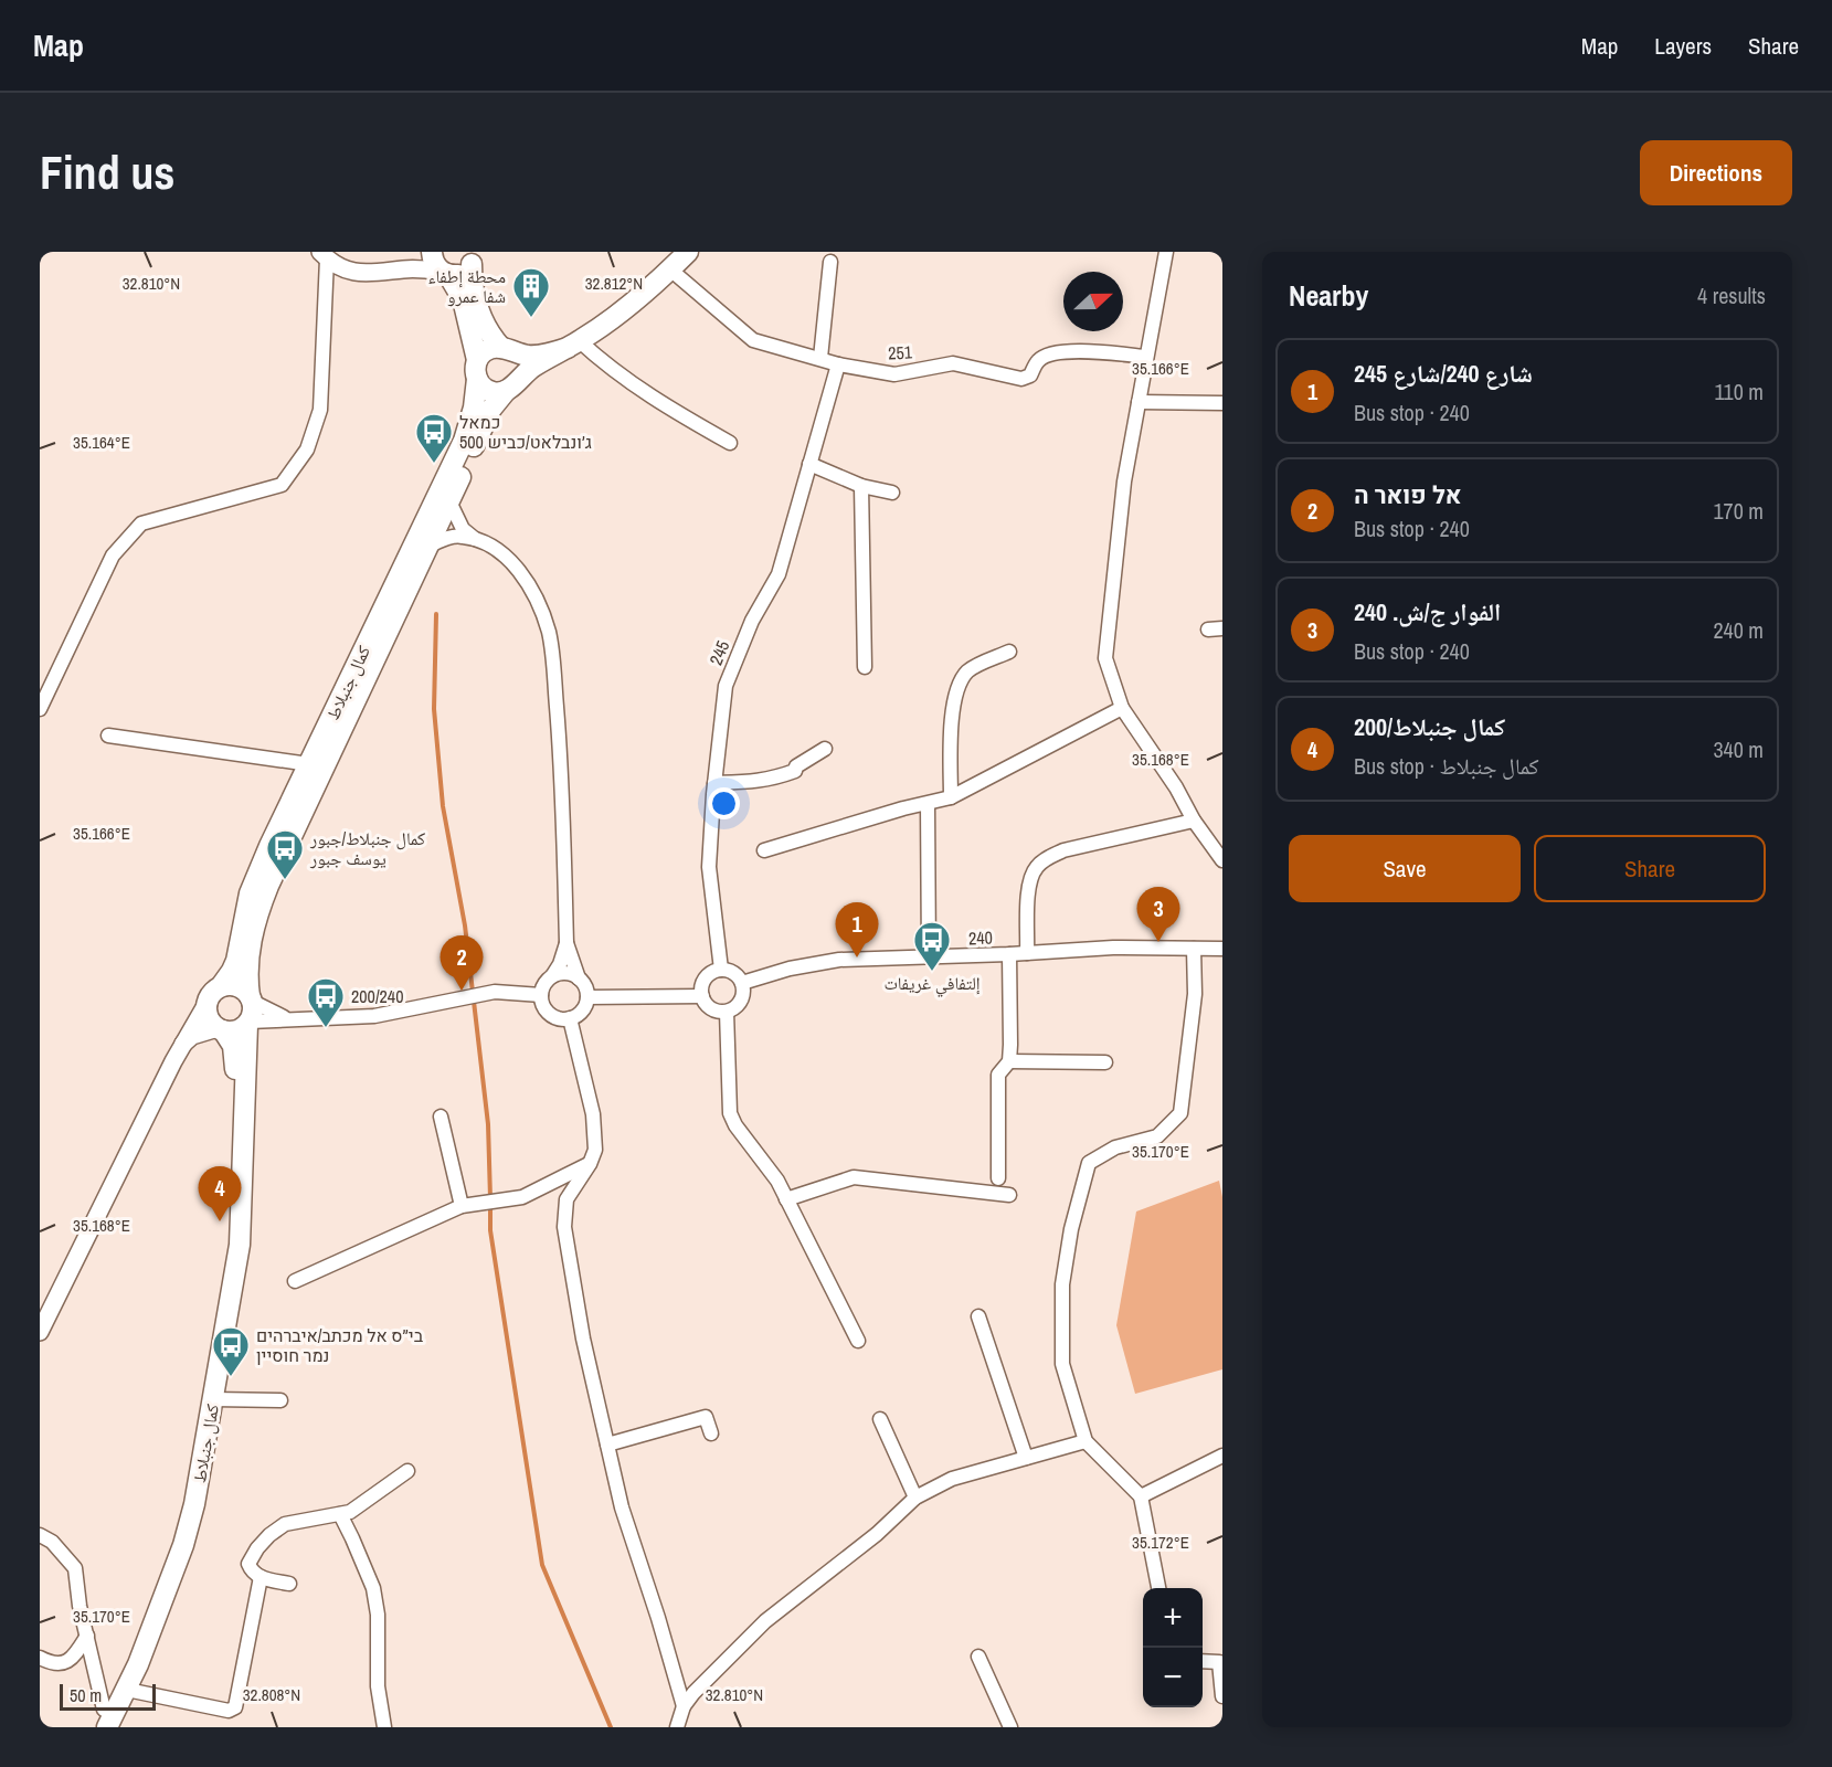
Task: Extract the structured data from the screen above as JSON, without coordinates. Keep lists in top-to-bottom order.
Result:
{
  "streets": {
    "main road": ["كمال جنبلاط"],
    "street": ["251", "245", "240"]
  },
  "crossings": [
    ["251", "245"],
    ["251", "كمال جنبلاط"],
    ["245", "240"]
  ],
  "places": {
    "building": ["محطة إطفاء شفا عمرو"],
    "bus stop": [
      "כמאל ג׳ונבלאט/כביש 500",
      "كمال جنبلاط/جبور يوسف جبور",
      "إلتفافي غريفات",
      "200/240",
      "בי״ס אל מכתב/איברהים נמר חוסיין"
    ]
  },
  "scale_bar": "50 m",
  "north": "right",
  "page": {
    "header": "Map",
    "nav": ["Map", "Layers", "Share"],
    "buttons": [
      "Directions",
      ["Save", "Share"]
    ],
    "title": "Find us",
    "heading": ["Nearby", "4 results"],
    "list": [
      {
        "mark": "1",
        "name": "شارع 240/شارع 245",
        "note": "Bus stop · 240",
        "value": "110 m"
      },
      {
        "mark": "2",
        "name": "אל פואר ה",
        "note": "Bus stop · 240",
        "value": "170 m"
      },
      {
        "mark": "3",
        "name": "الفوار ج/ش. 240",
        "note": "Bus stop · 240",
        "value": "240 m"
      },
      {
        "mark": "4",
        "name": "200/كمال جنبلاط",
        "note": "Bus stop · كمال جنبلاط",
        "value": "340 m"
      }
    ],
    "pins": [
      "3",
      "1",
      "2",
      "4"
    ],
    "map_buttons": ["+", "−"],
    "scale": "50 m"
  },
  "coordinates": [
    "32.810°N",
    "32.812°N",
    "35.166°E",
    "35.164°E",
    "35.168°E",
    "35.170°E",
    "35.172°E",
    "32.808°N"
  ]
}
